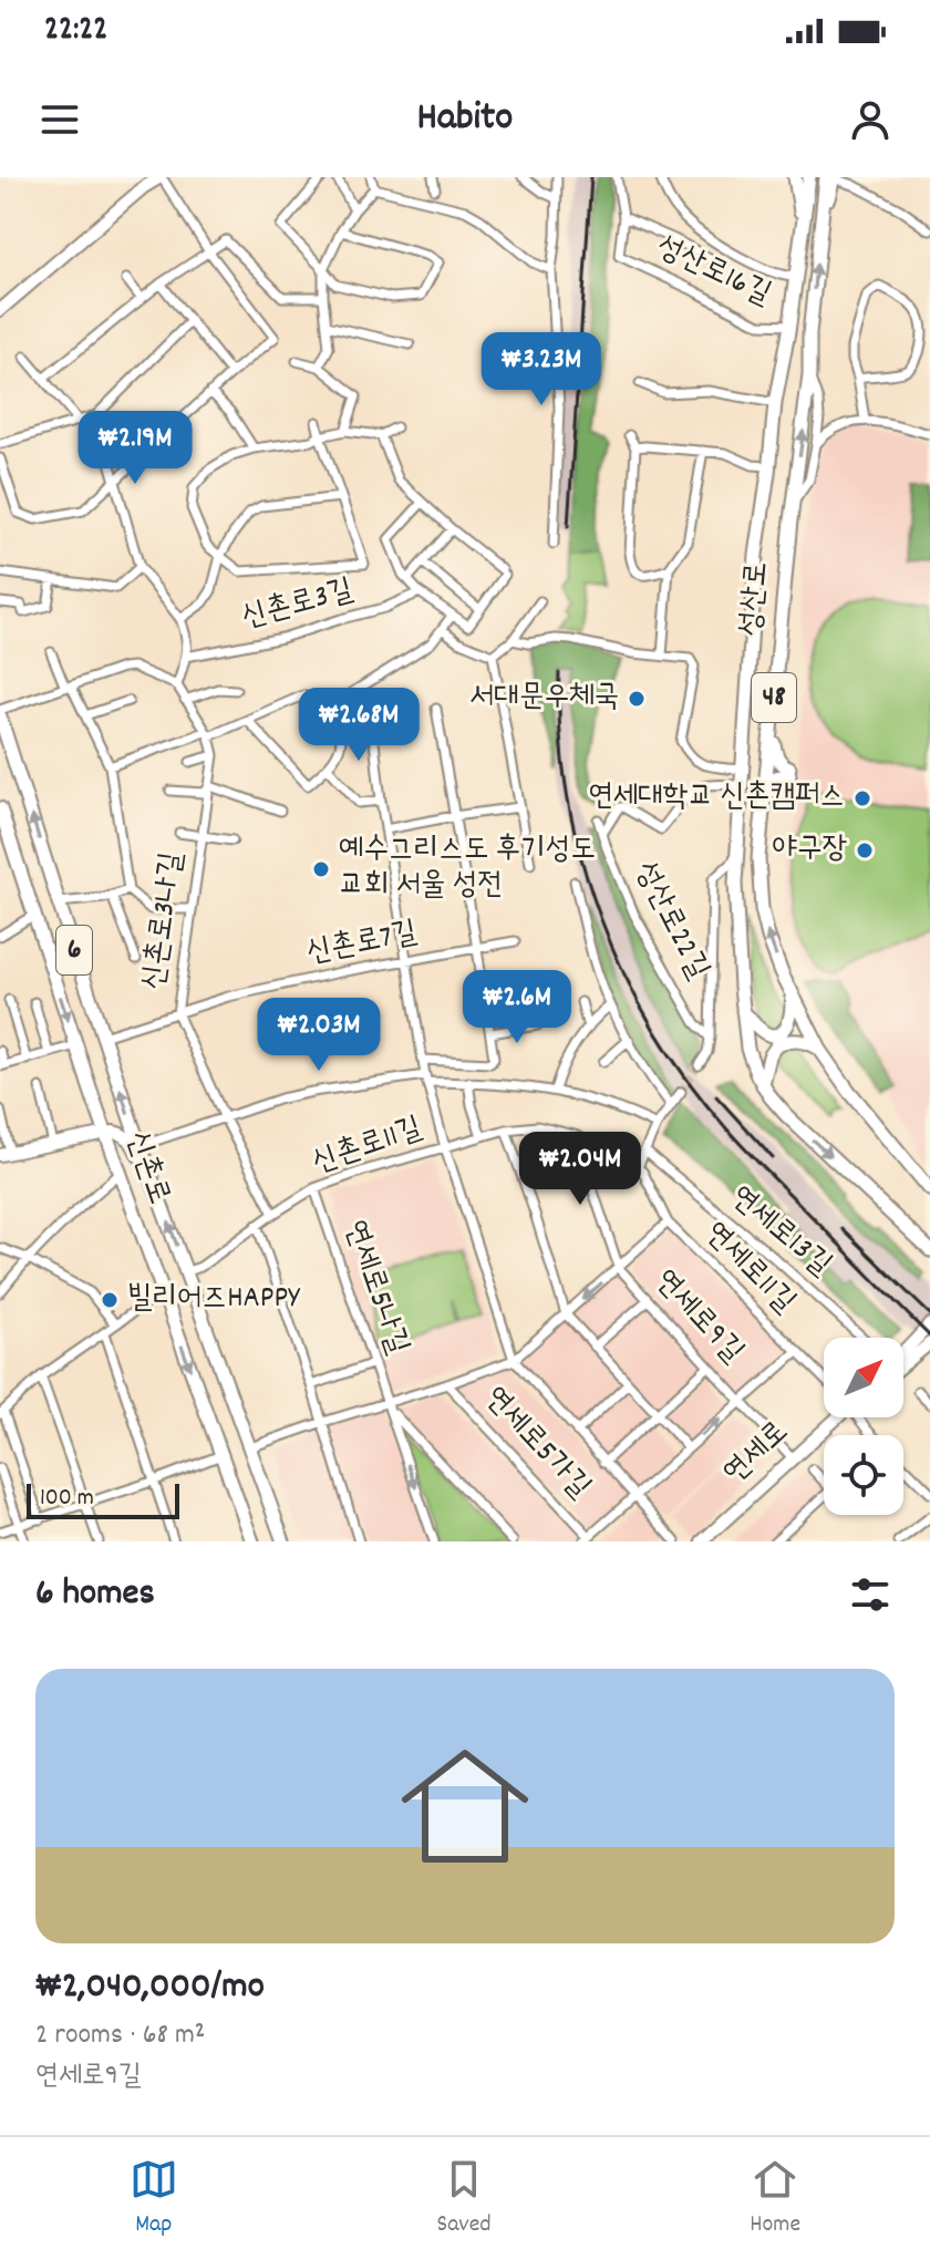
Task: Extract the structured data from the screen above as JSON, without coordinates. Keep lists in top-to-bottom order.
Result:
{
  "streets": {
    "main road": [
      "성산로",
      "48",
      "6",
      "신촌로"
    ],
    "street": [
      "성산로16길",
      "신촌로3길",
      "신촌로3나길",
      "성산로22길",
      "신촌로7길",
      "신촌로11길",
      "연세로13길",
      "연세로11길",
      "연세로5나길",
      "연세로9길",
      "연세로5가길",
      "연세로"
    ]
  },
  "crossings": [
    ["성산로16길", "성산로"],
    ["성산로", "성산로22길"],
    ["신촌로3나길", "신촌로7길"],
    ["신촌로7길", "신촌로"],
    ["신촌로11길", "신촌로"],
    ["신촌로11길", "연세로11길"],
    ["신촌로11길", "연세로5나길"],
    ["신촌로11길", "연세로9길"],
    ["연세로11길", "연세로9길"],
    ["연세로5나길", "연세로5가길"],
    ["연세로9길", "연세로5가길"],
    ["연세로9길", "연세로"]
  ],
  "places": [
    "서대문우체국",
    "연세대학교 신촌캠퍼스",
    "야구장",
    "예수그리스도 후기성도 교회 서울 성전",
    "빌리어즈HAPPY"
  ],
  "scale_bar": "100 m",
  "north": "top right",
  "page": {
    "status": "22:22",
    "header": "Habito",
    "price": [
      "₩3.23M",
      "₩2.19M",
      "₩2.68M",
      "₩2.6M",
      "₩2.03M",
      "₩2.04M"
    ],
    "scale": "100 m",
    "heading": "6 homes",
    "list": [
      {
        "name": "₩2,040,000/mo",
        "note": "2 rooms · 68 m² · 연세로9길"
      }
    ],
    "tabs": ["Map", "Saved", "Home"]
  }
}
